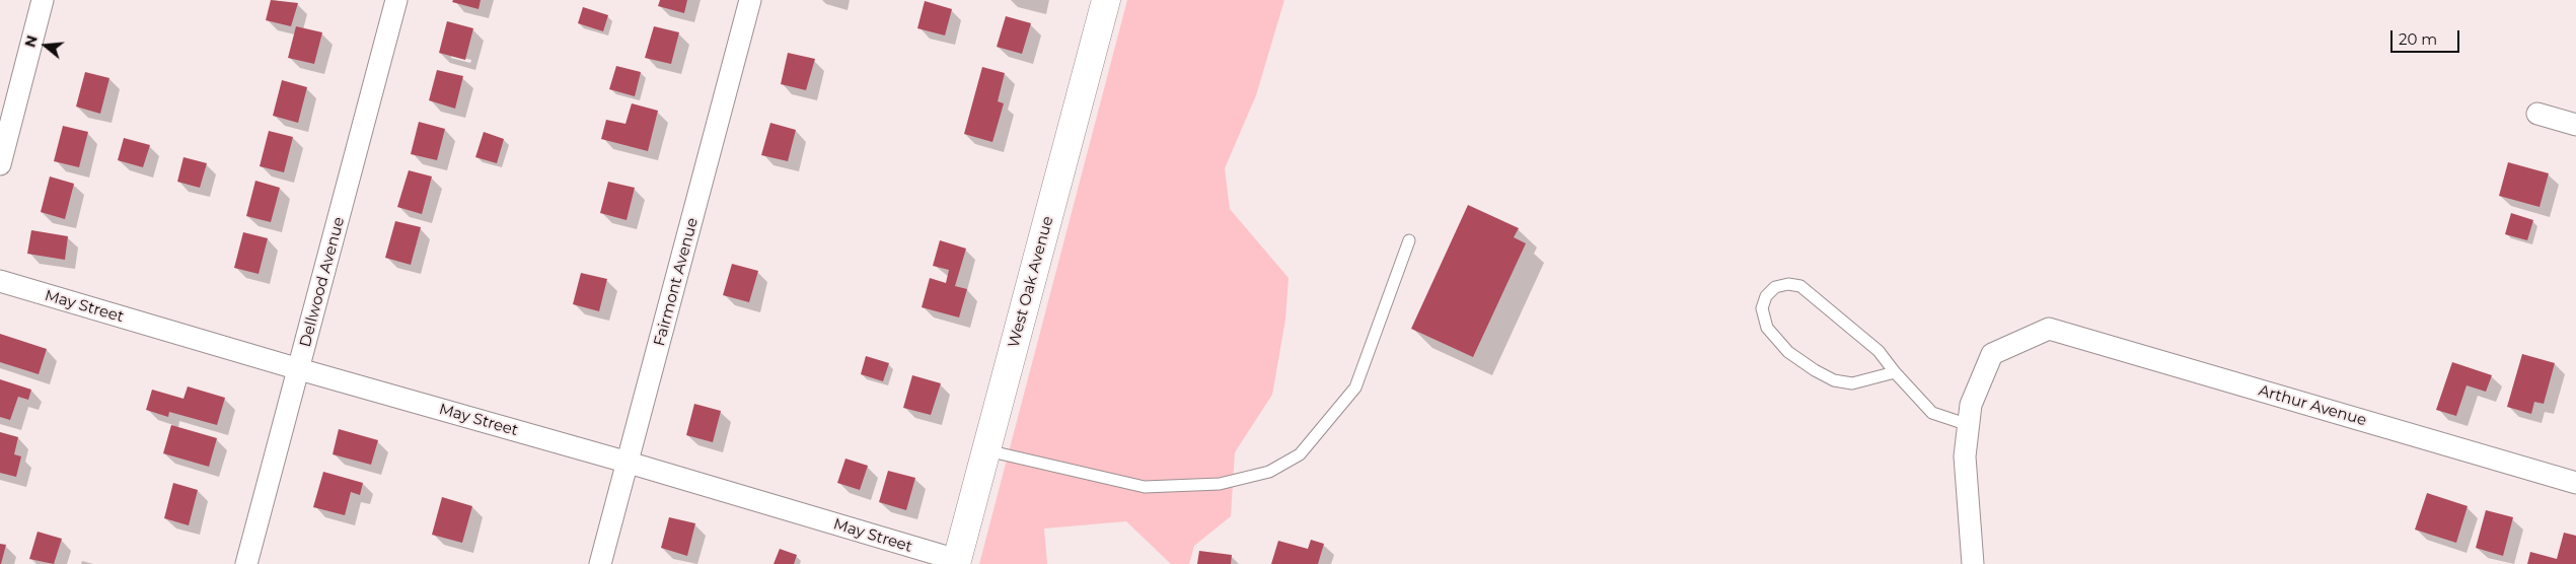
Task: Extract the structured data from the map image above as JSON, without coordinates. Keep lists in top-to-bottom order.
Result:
{
  "streets": {
    "street": [
      "Dellwood Avenue",
      "Fairmont Avenue",
      "West Oak Avenue",
      "May Street",
      "Arthur Avenue"
    ]
  },
  "crossings": [
    ["Dellwood Avenue", "May Street"],
    ["Fairmont Avenue", "May Street"],
    ["West Oak Avenue", "May Street"]
  ],
  "scale_bar": "20 m",
  "north": "left"
}
